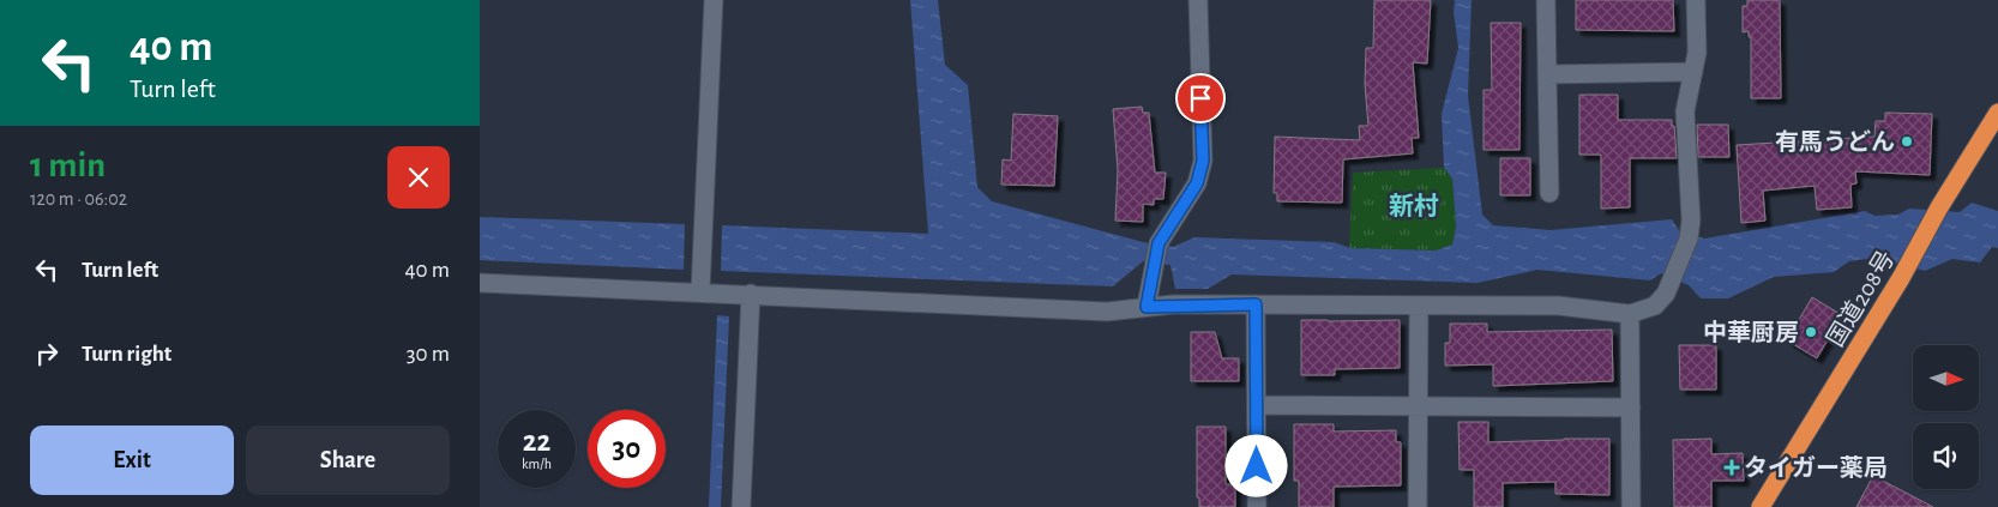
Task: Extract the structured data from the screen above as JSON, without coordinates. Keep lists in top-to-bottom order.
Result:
{
  "streets": {
    "highway": ["国道208号"]
  },
  "districts": ["新村"],
  "places": {
    "other": ["有馬うどん", "中華厨房"],
    "health": ["タイガー薬局"]
  },
  "north": "right",
  "page": {
    "turn": ["40 m", "Turn left"],
    "heading": ["1 min", "120 m · 06:02"],
    "list": [
      {
        "name": "Turn left",
        "value": "40 m"
      },
      {
        "name": "Turn right",
        "value": "30 m"
      }
    ],
    "speed": "22 km/h",
    "limit": "30",
    "buttons": ["Exit", "Share"]
  }
}
